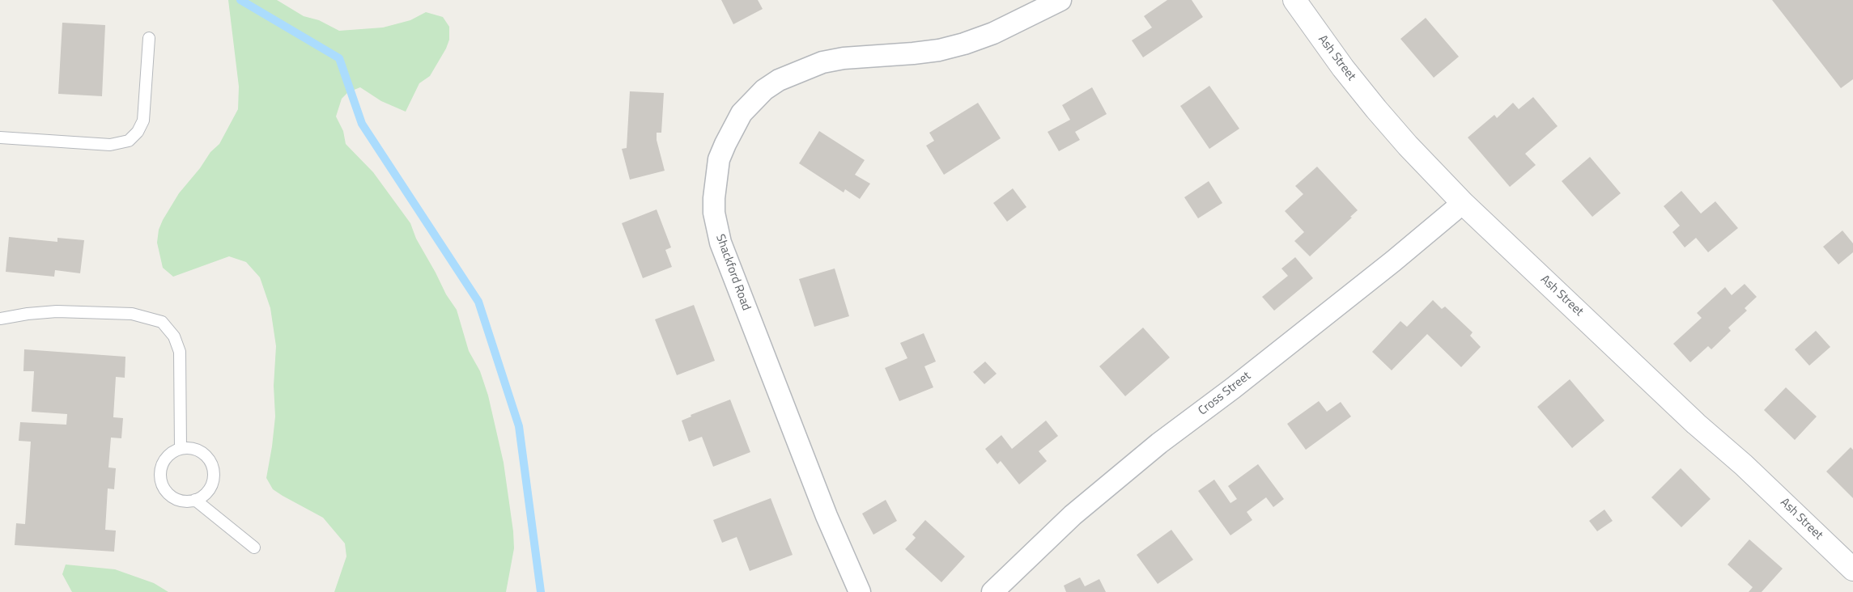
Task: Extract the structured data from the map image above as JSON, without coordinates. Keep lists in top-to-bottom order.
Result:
{
  "streets": {
    "street": ["Ash Street", "Shackford Road", "Cross Street"]
  },
  "crossings": [
    ["Ash Street", "Cross Street"]
  ]
}
